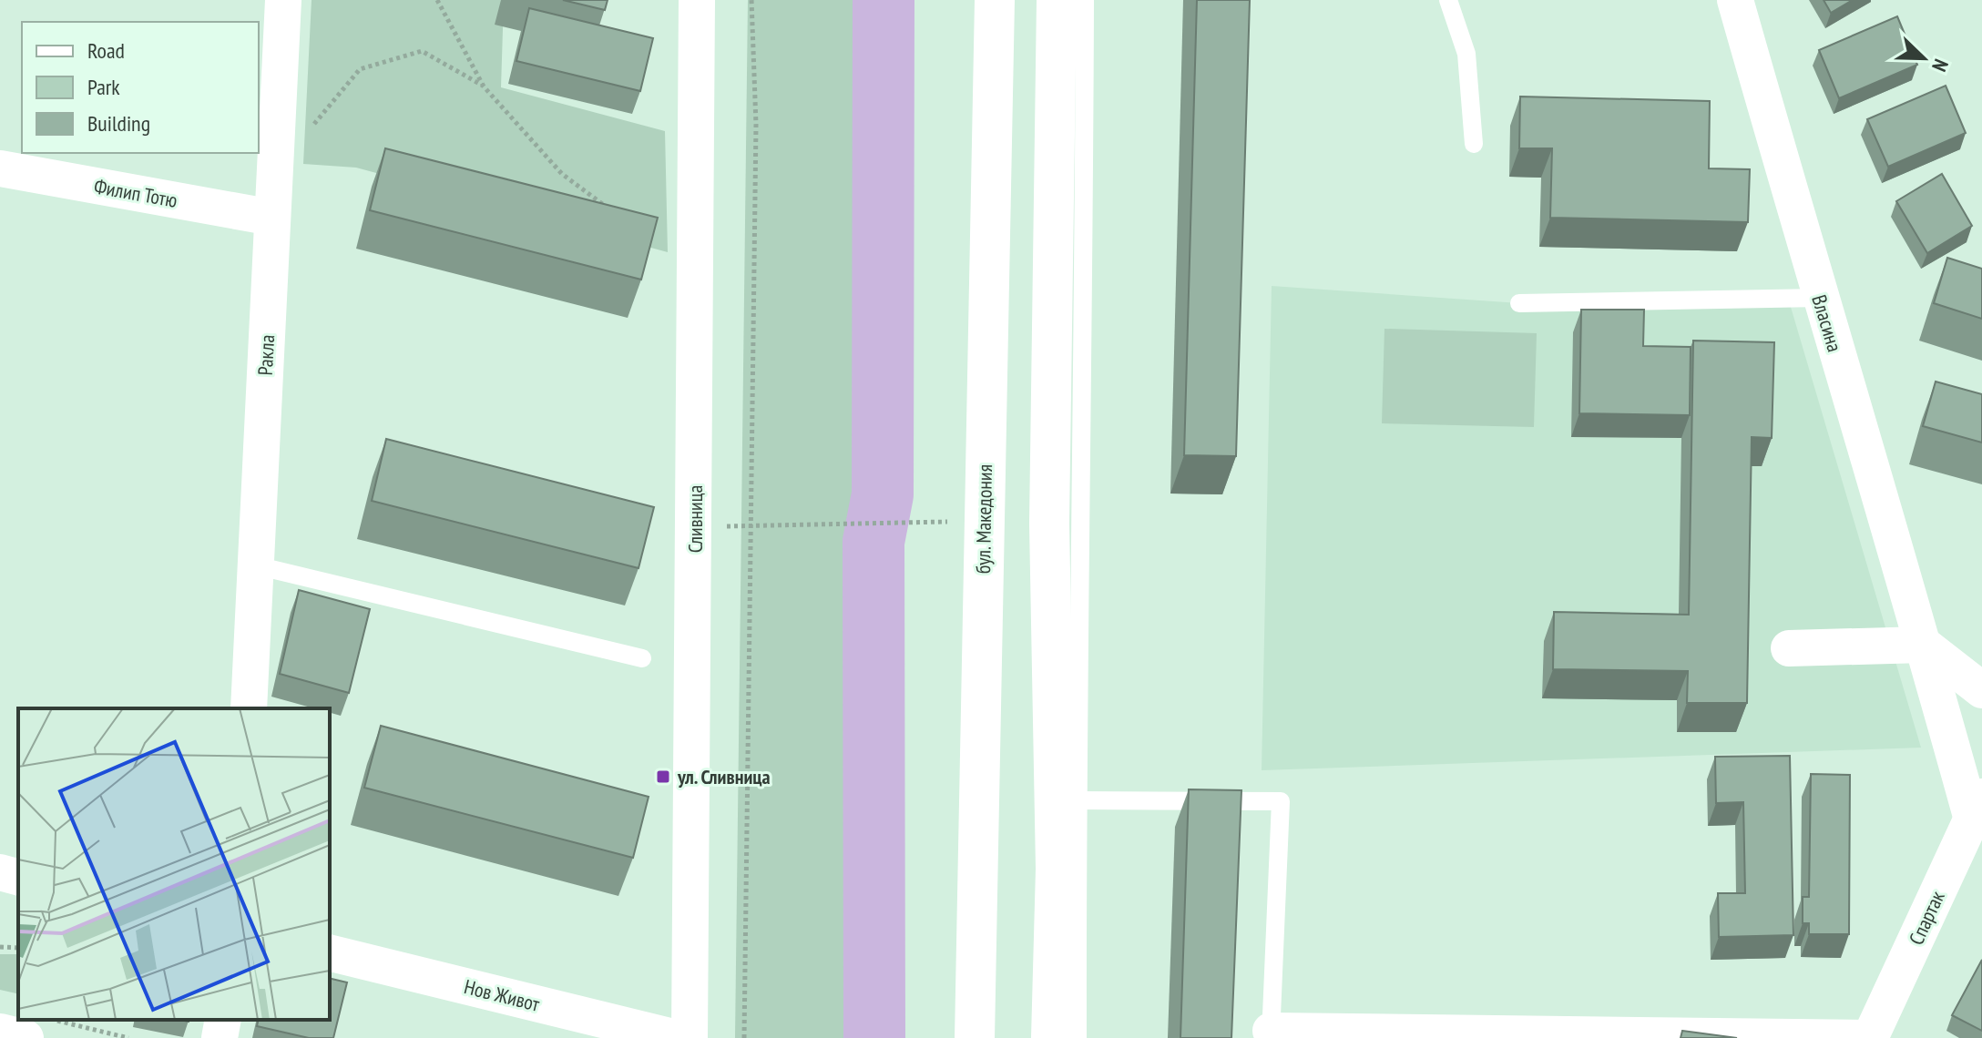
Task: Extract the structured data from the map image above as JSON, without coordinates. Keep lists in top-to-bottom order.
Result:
{
  "streets": {
    "street": [
      "Филип Тотю",
      "Власина",
      "Ракла",
      "Сливница",
      "бул. Македония",
      "Спартак",
      "Нов Живот"
    ]
  },
  "crossings": [
    ["Филип Тотю", "Ракла"],
    ["Власина", "Спартак"]
  ],
  "places": {
    "transit": ["ул. Сливница"]
  },
  "legend": ["Road", "Park", "Building"],
  "north": "bottom right"
}
